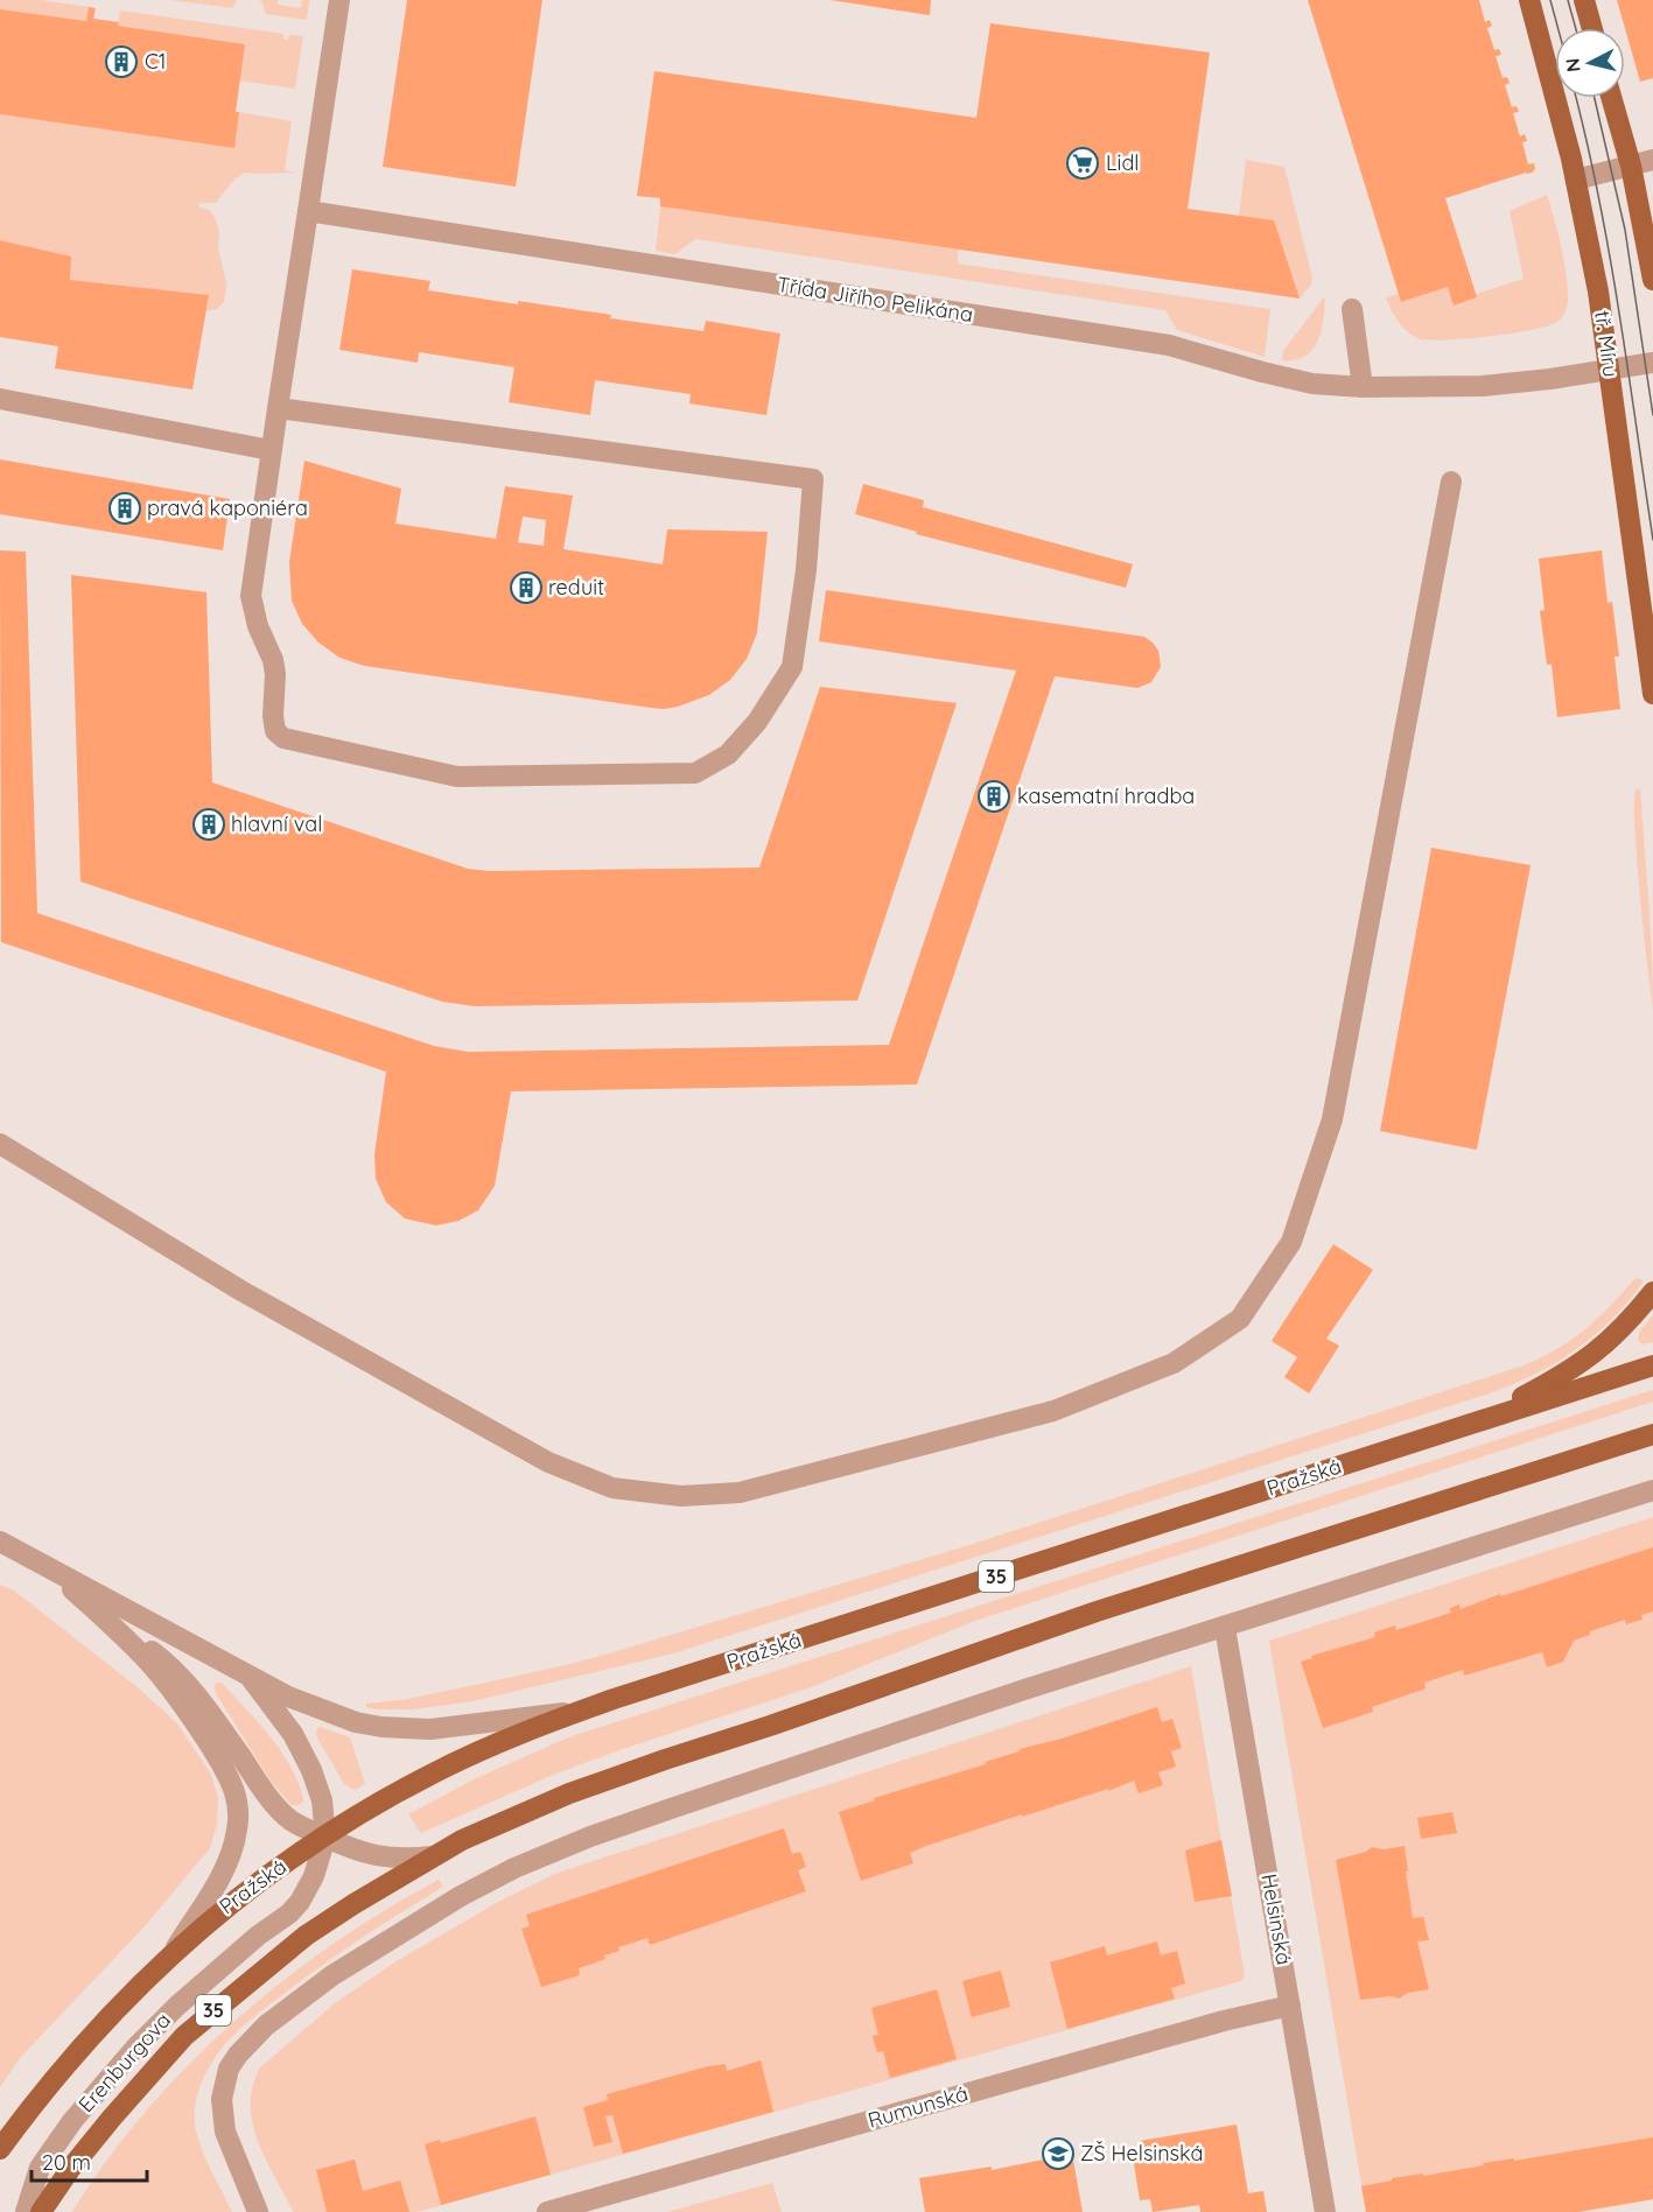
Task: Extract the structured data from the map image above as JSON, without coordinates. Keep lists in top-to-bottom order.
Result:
{
  "streets": {
    "main road": ["tř. Míru", "Pražská", "35"],
    "street": [
      "Třída Jiřího Pelikána",
      "Helsinská",
      "Erenburgova",
      "Rumunská"
    ]
  },
  "crossings": [
    ["Třída Jiřího Pelikána", "tř. Míru"],
    ["Pražská", "Erenburgova"],
    ["35", "Erenburgova"],
    ["Helsinská", "Rumunská"]
  ],
  "places": {
    "building": [
      "C1",
      "pravá kaponiéra",
      "reduit",
      "kasematní hradba",
      "hlavní val"
    ],
    "supermarket": ["Lidl"],
    "school or university": ["ZŠ Helsinská"]
  },
  "scale_bar": "20 m",
  "north": "left"
}
